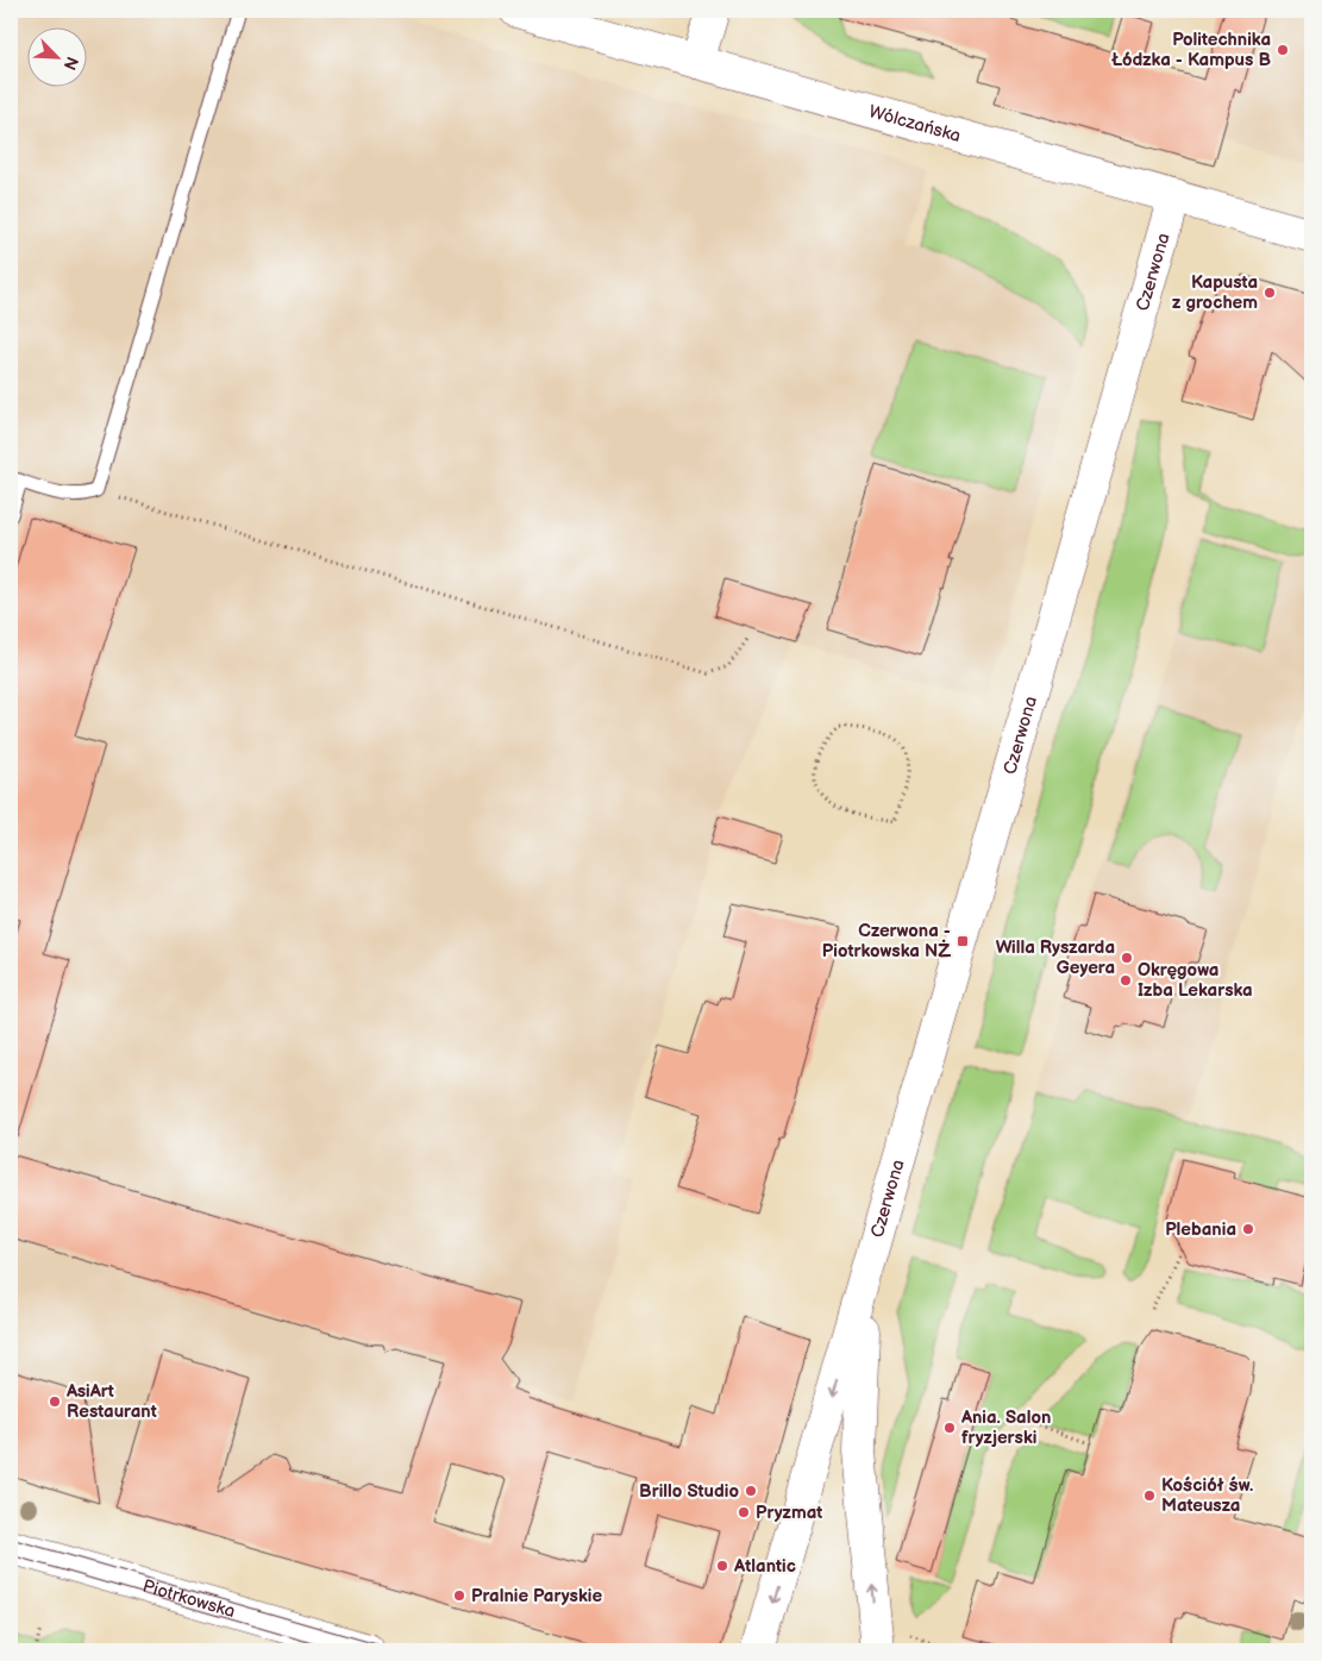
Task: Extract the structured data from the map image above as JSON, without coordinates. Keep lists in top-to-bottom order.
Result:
{
  "streets": {
    "street": ["Wólczańska", "Czerwona", "Piotrkowska"]
  },
  "crossings": [
    ["Wólczańska", "Czerwona"]
  ],
  "places": {
    "other": [
      "Politechnika Łódzka - Kampus B",
      "Kapusta z grochem",
      "Willa Ryszarda Geyera",
      "Okręgowa Izba Lekarska",
      "Plebania",
      "AsiArt Restaurant",
      "Ania. Salon fryzjerski",
      "Brillo Studio",
      "Kościół św. Mateusza",
      "Pryzmat",
      "Atlantic",
      "Pralnie Paryskie"
    ],
    "transit": ["Czerwona - Piotrkowska NŻ"]
  },
  "north": "bottom right"
}
